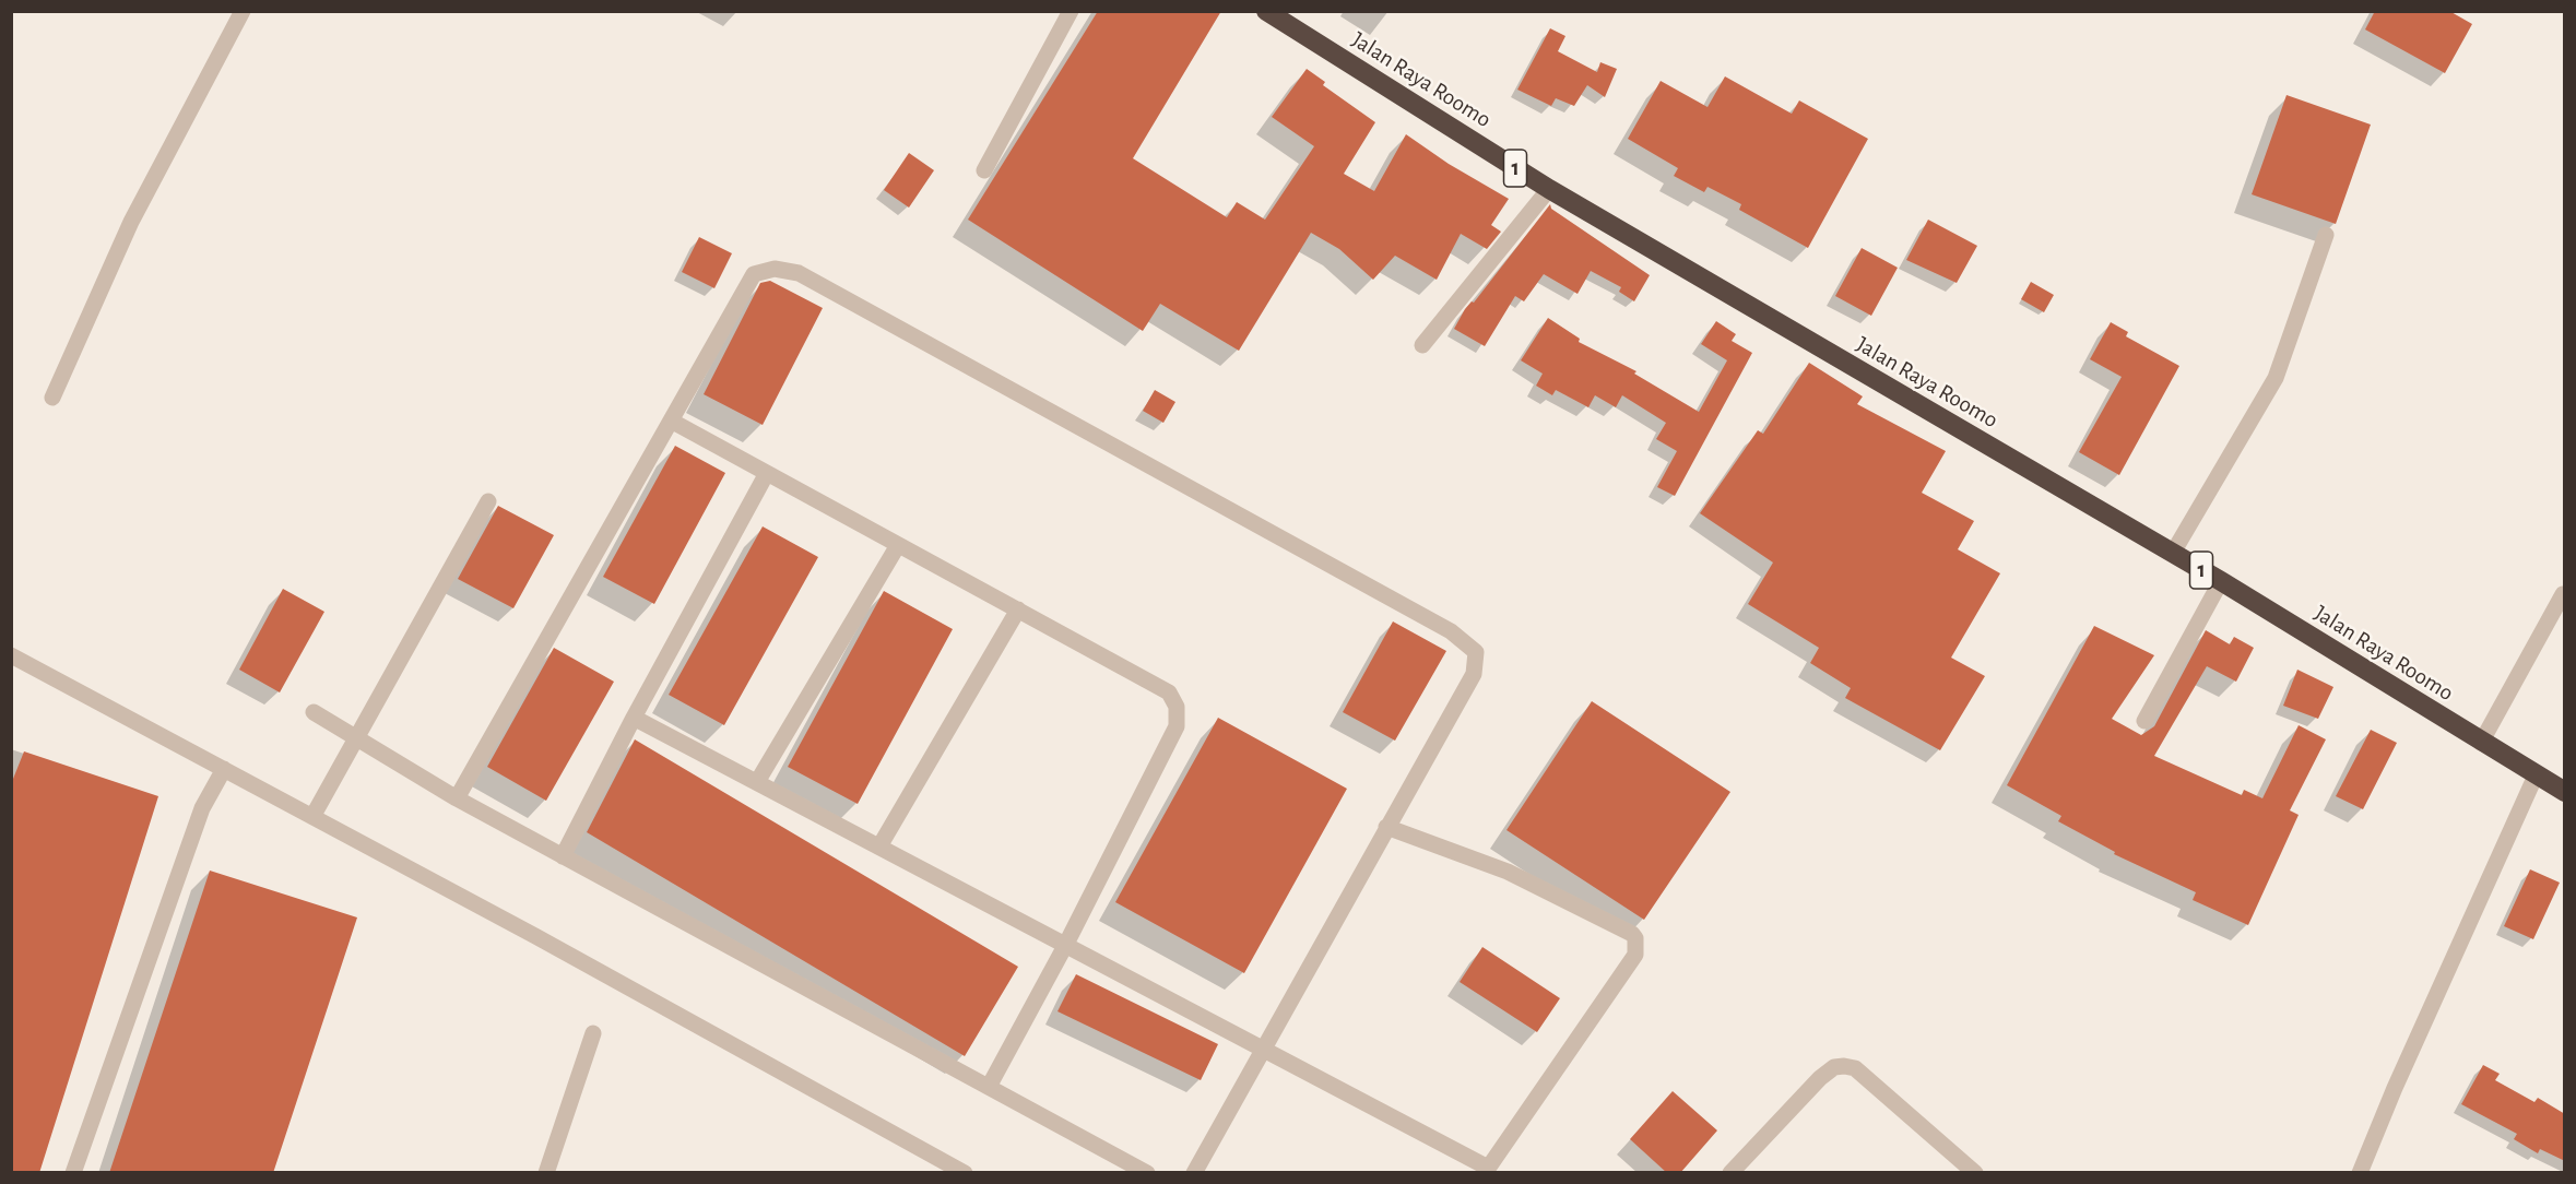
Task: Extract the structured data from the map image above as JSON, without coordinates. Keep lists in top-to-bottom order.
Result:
{
  "streets": {
    "highway": ["Jalan Raya Roomo", "1"]
  }
}
